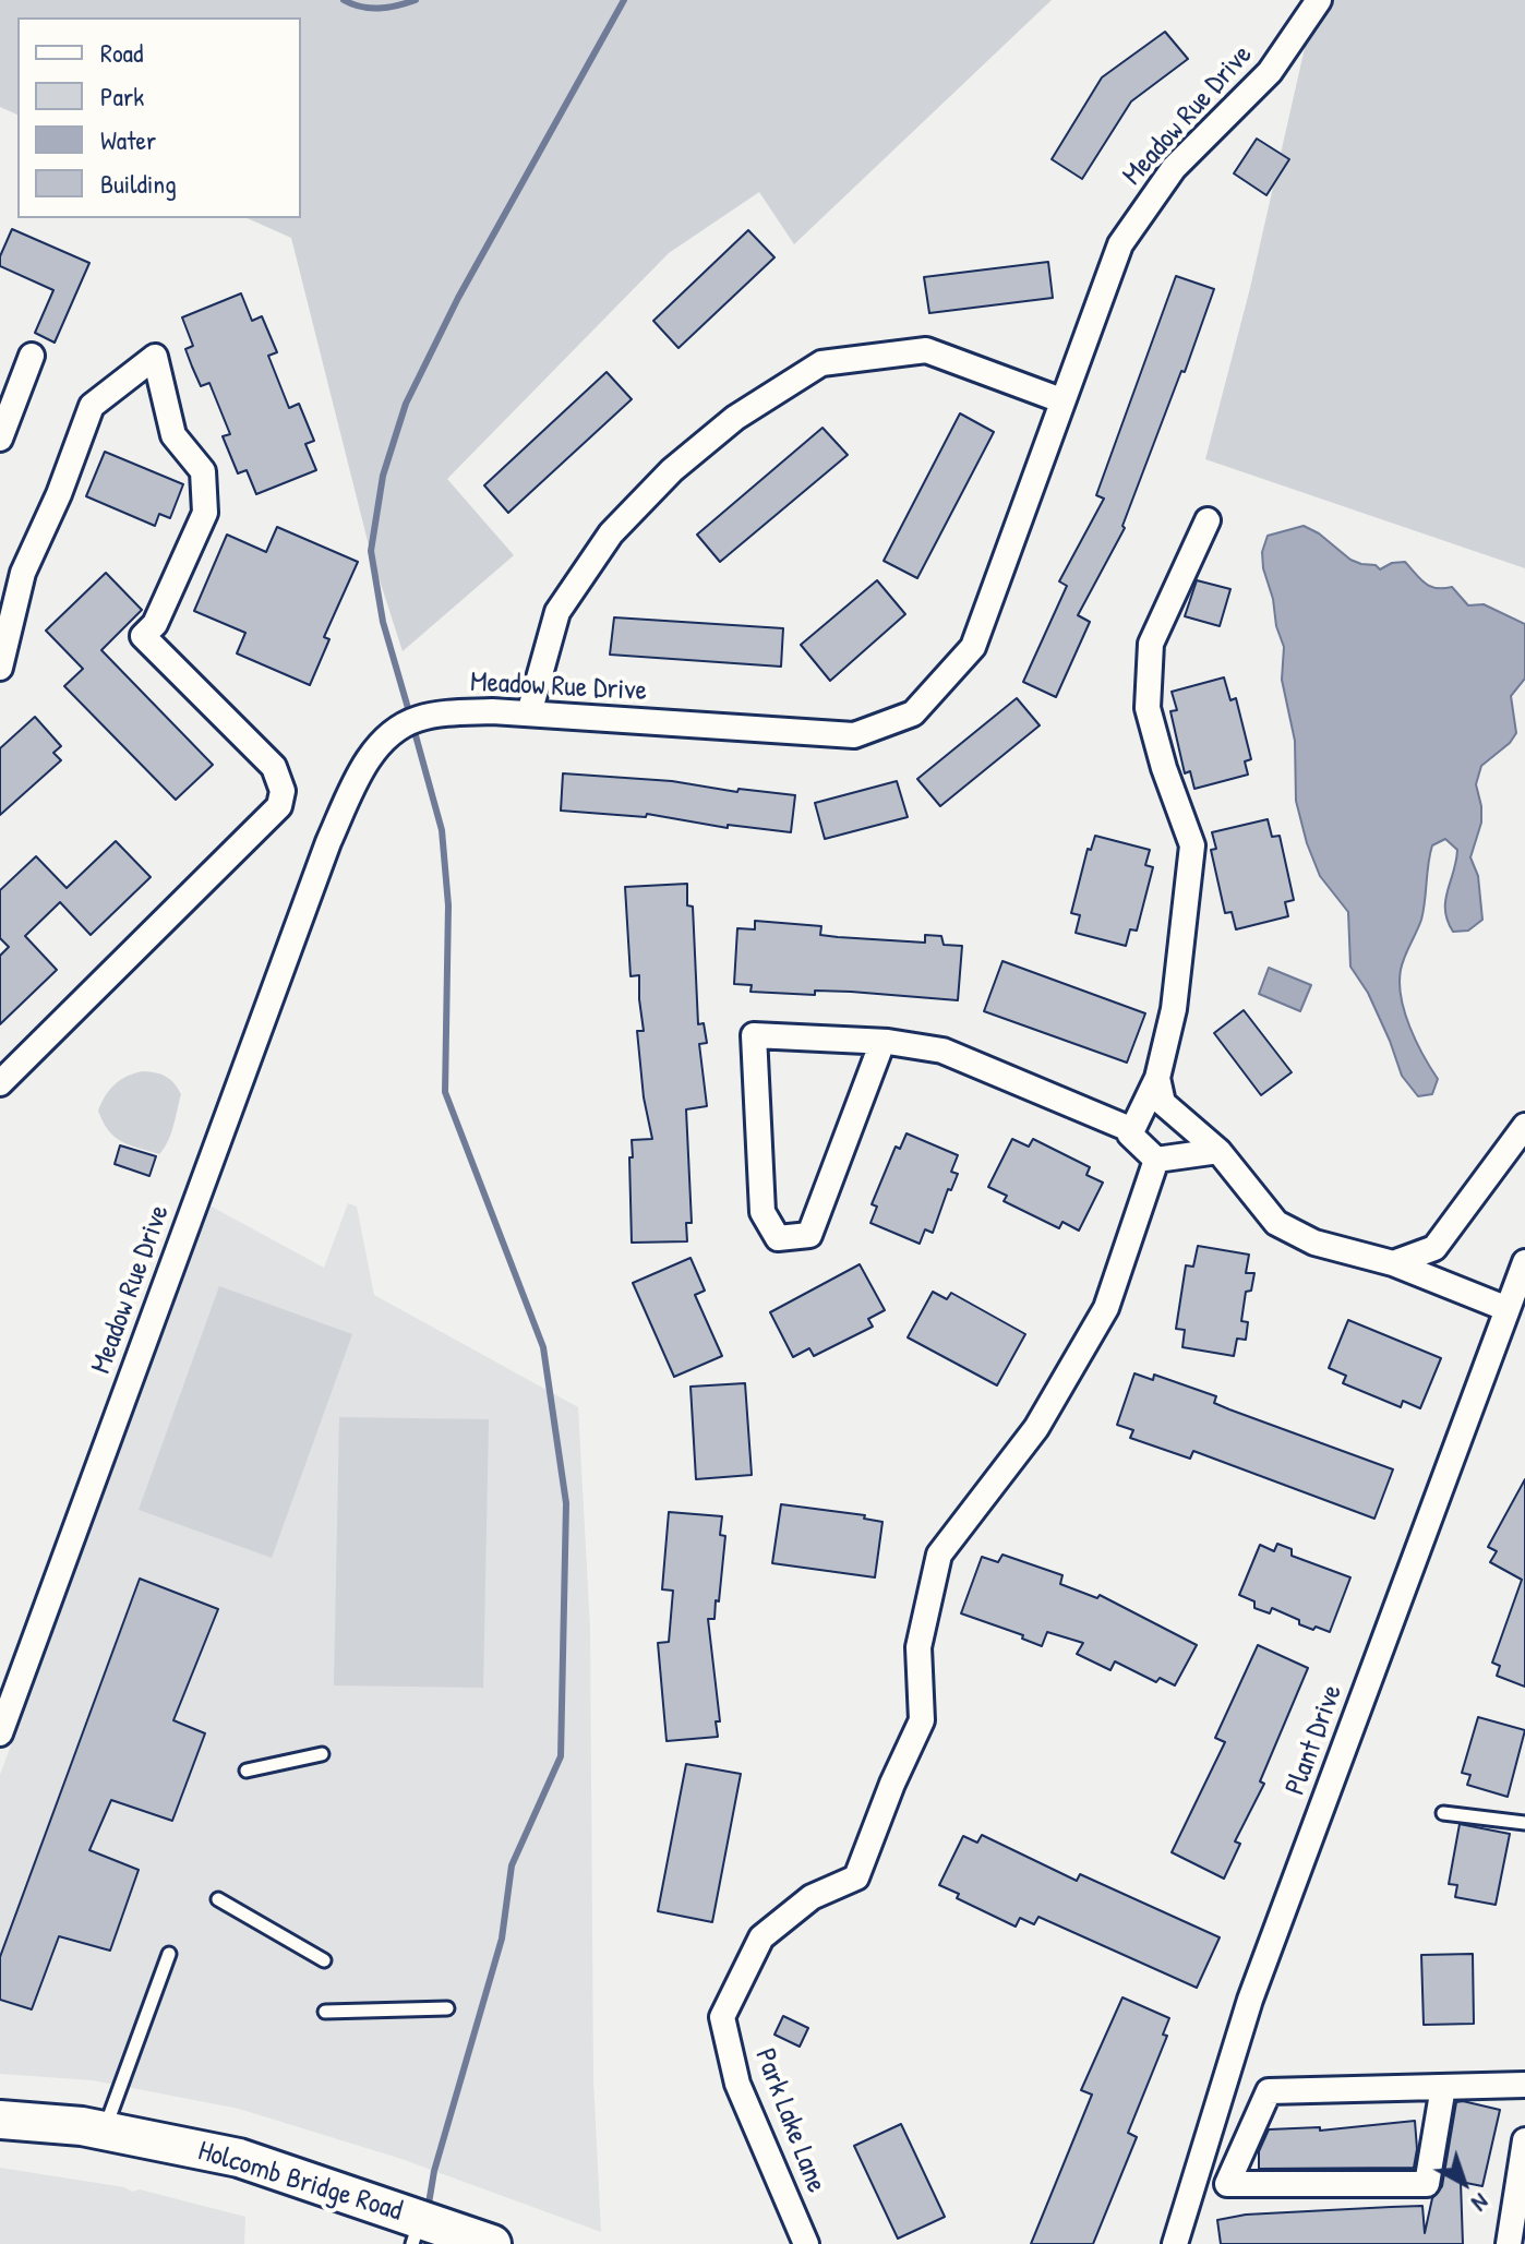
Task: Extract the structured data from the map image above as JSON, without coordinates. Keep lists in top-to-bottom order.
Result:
{
  "streets": {
    "main road": ["Holcomb Bridge Road"],
    "street": ["Meadow Rue Drive", "Plant Drive", "Park Lake Lane"]
  },
  "legend": [
    "Road",
    "Park",
    "Water",
    "Building"
  ],
  "north": "bottom right"
}
